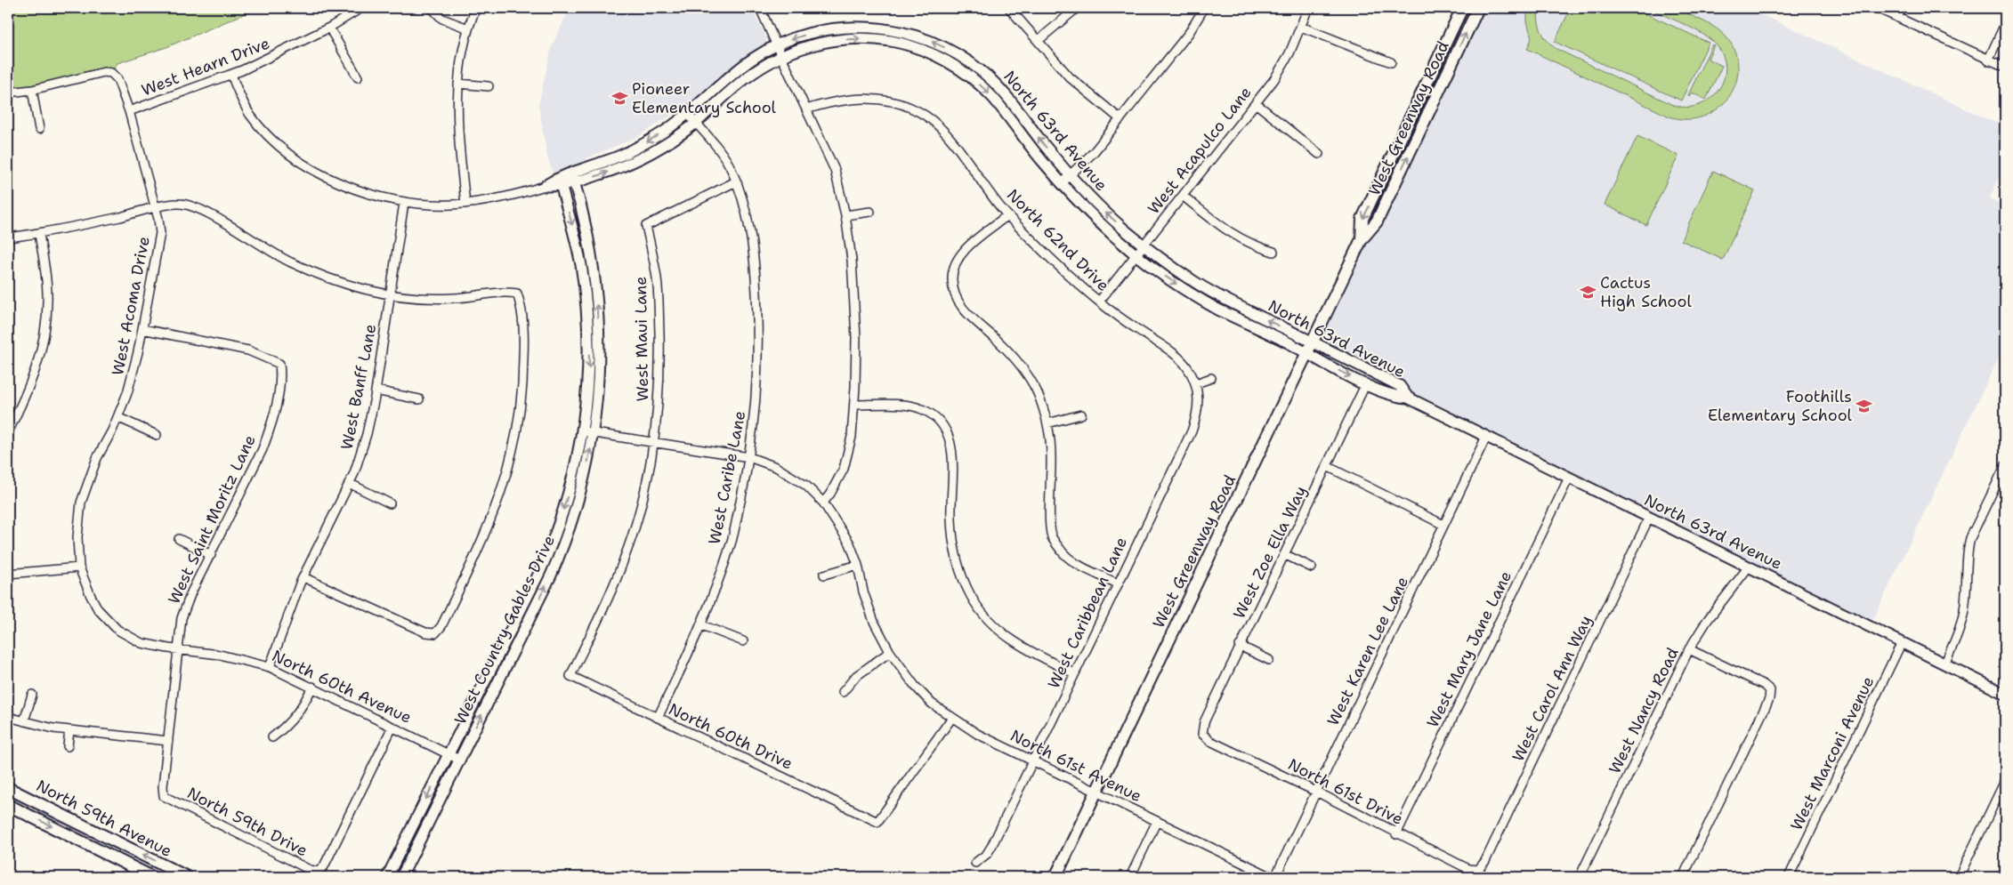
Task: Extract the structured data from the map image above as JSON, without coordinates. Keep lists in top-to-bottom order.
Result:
{
  "streets": {
    "main road": ["West Greenway Road", "North 59th Avenue"],
    "street": [
      "West Hearn Drive",
      "North 63rd Avenue",
      "West Acapulco Lane",
      "North 62nd Drive",
      "West Acoma Drive",
      "West Maui Lane",
      "West Banff Lane",
      "West Caribe Lane",
      "West Saint Moritz Lane",
      "West Zoe Ella Way",
      "West Caribbean Lane",
      "West Country Gables Drive",
      "West Mary Jane Lane",
      "West Karen Lee Lane",
      "North 60th Avenue",
      "West Carol Ann Way",
      "West Nancy Road",
      "North 60th Drive",
      "West Marconi Avenue",
      "North 61st Avenue",
      "North 61st Drive",
      "North 59th Drive"
    ]
  },
  "crossings": [
    ["West Hearn Drive", "North 63rd Avenue"],
    ["West Hearn Drive", "West Acoma Drive"],
    ["West Greenway Road", "North 63rd Avenue"],
    ["West Greenway Road", "North 61st Avenue"],
    ["North 63rd Avenue", "West Acapulco Lane"],
    ["North 63rd Avenue", "West Banff Lane"],
    ["North 63rd Avenue", "West Caribe Lane"],
    ["North 63rd Avenue", "West Zoe Ella Way"],
    ["North 63rd Avenue", "West Country Gables Drive"],
    ["North 63rd Avenue", "West Mary Jane Lane"],
    ["North 63rd Avenue", "West Karen Lee Lane"],
    ["North 63rd Avenue", "West Carol Ann Way"],
    ["North 63rd Avenue", "West Nancy Road"],
    ["North 63rd Avenue", "West Marconi Avenue"],
    ["West Acapulco Lane", "North 62nd Drive"],
    ["North 62nd Drive", "West Caribbean Lane"],
    ["West Acoma Drive", "West Saint Moritz Lane"],
    ["West Acoma Drive", "North 60th Avenue"],
    ["West Maui Lane", "West Caribe Lane"],
    ["West Maui Lane", "North 60th Drive"],
    ["West Maui Lane", "North 61st Avenue"],
    ["West Banff Lane", "North 60th Avenue"],
    ["West Caribe Lane", "North 60th Drive"],
    ["West Caribe Lane", "North 61st Avenue"],
    ["West Saint Moritz Lane", "North 60th Avenue"],
    ["West Saint Moritz Lane", "North 59th Drive"],
    ["West Zoe Ella Way", "North 61st Drive"],
    ["West Caribbean Lane", "North 61st Avenue"],
    ["West Country Gables Drive", "North 60th Avenue"],
    ["West Country Gables Drive", "North 61st Avenue"],
    ["West Mary Jane Lane", "North 61st Drive"],
    ["West Karen Lee Lane", "North 61st Drive"],
    ["North 60th Avenue", "North 59th Drive"],
    ["West Carol Ann Way", "North 61st Drive"],
    ["North 60th Drive", "North 61st Avenue"]
  ],
  "places": {
    "school or university": ["Pioneer Elementary School", "Cactus High School", "Foothills Elementary School"]
  }
}
